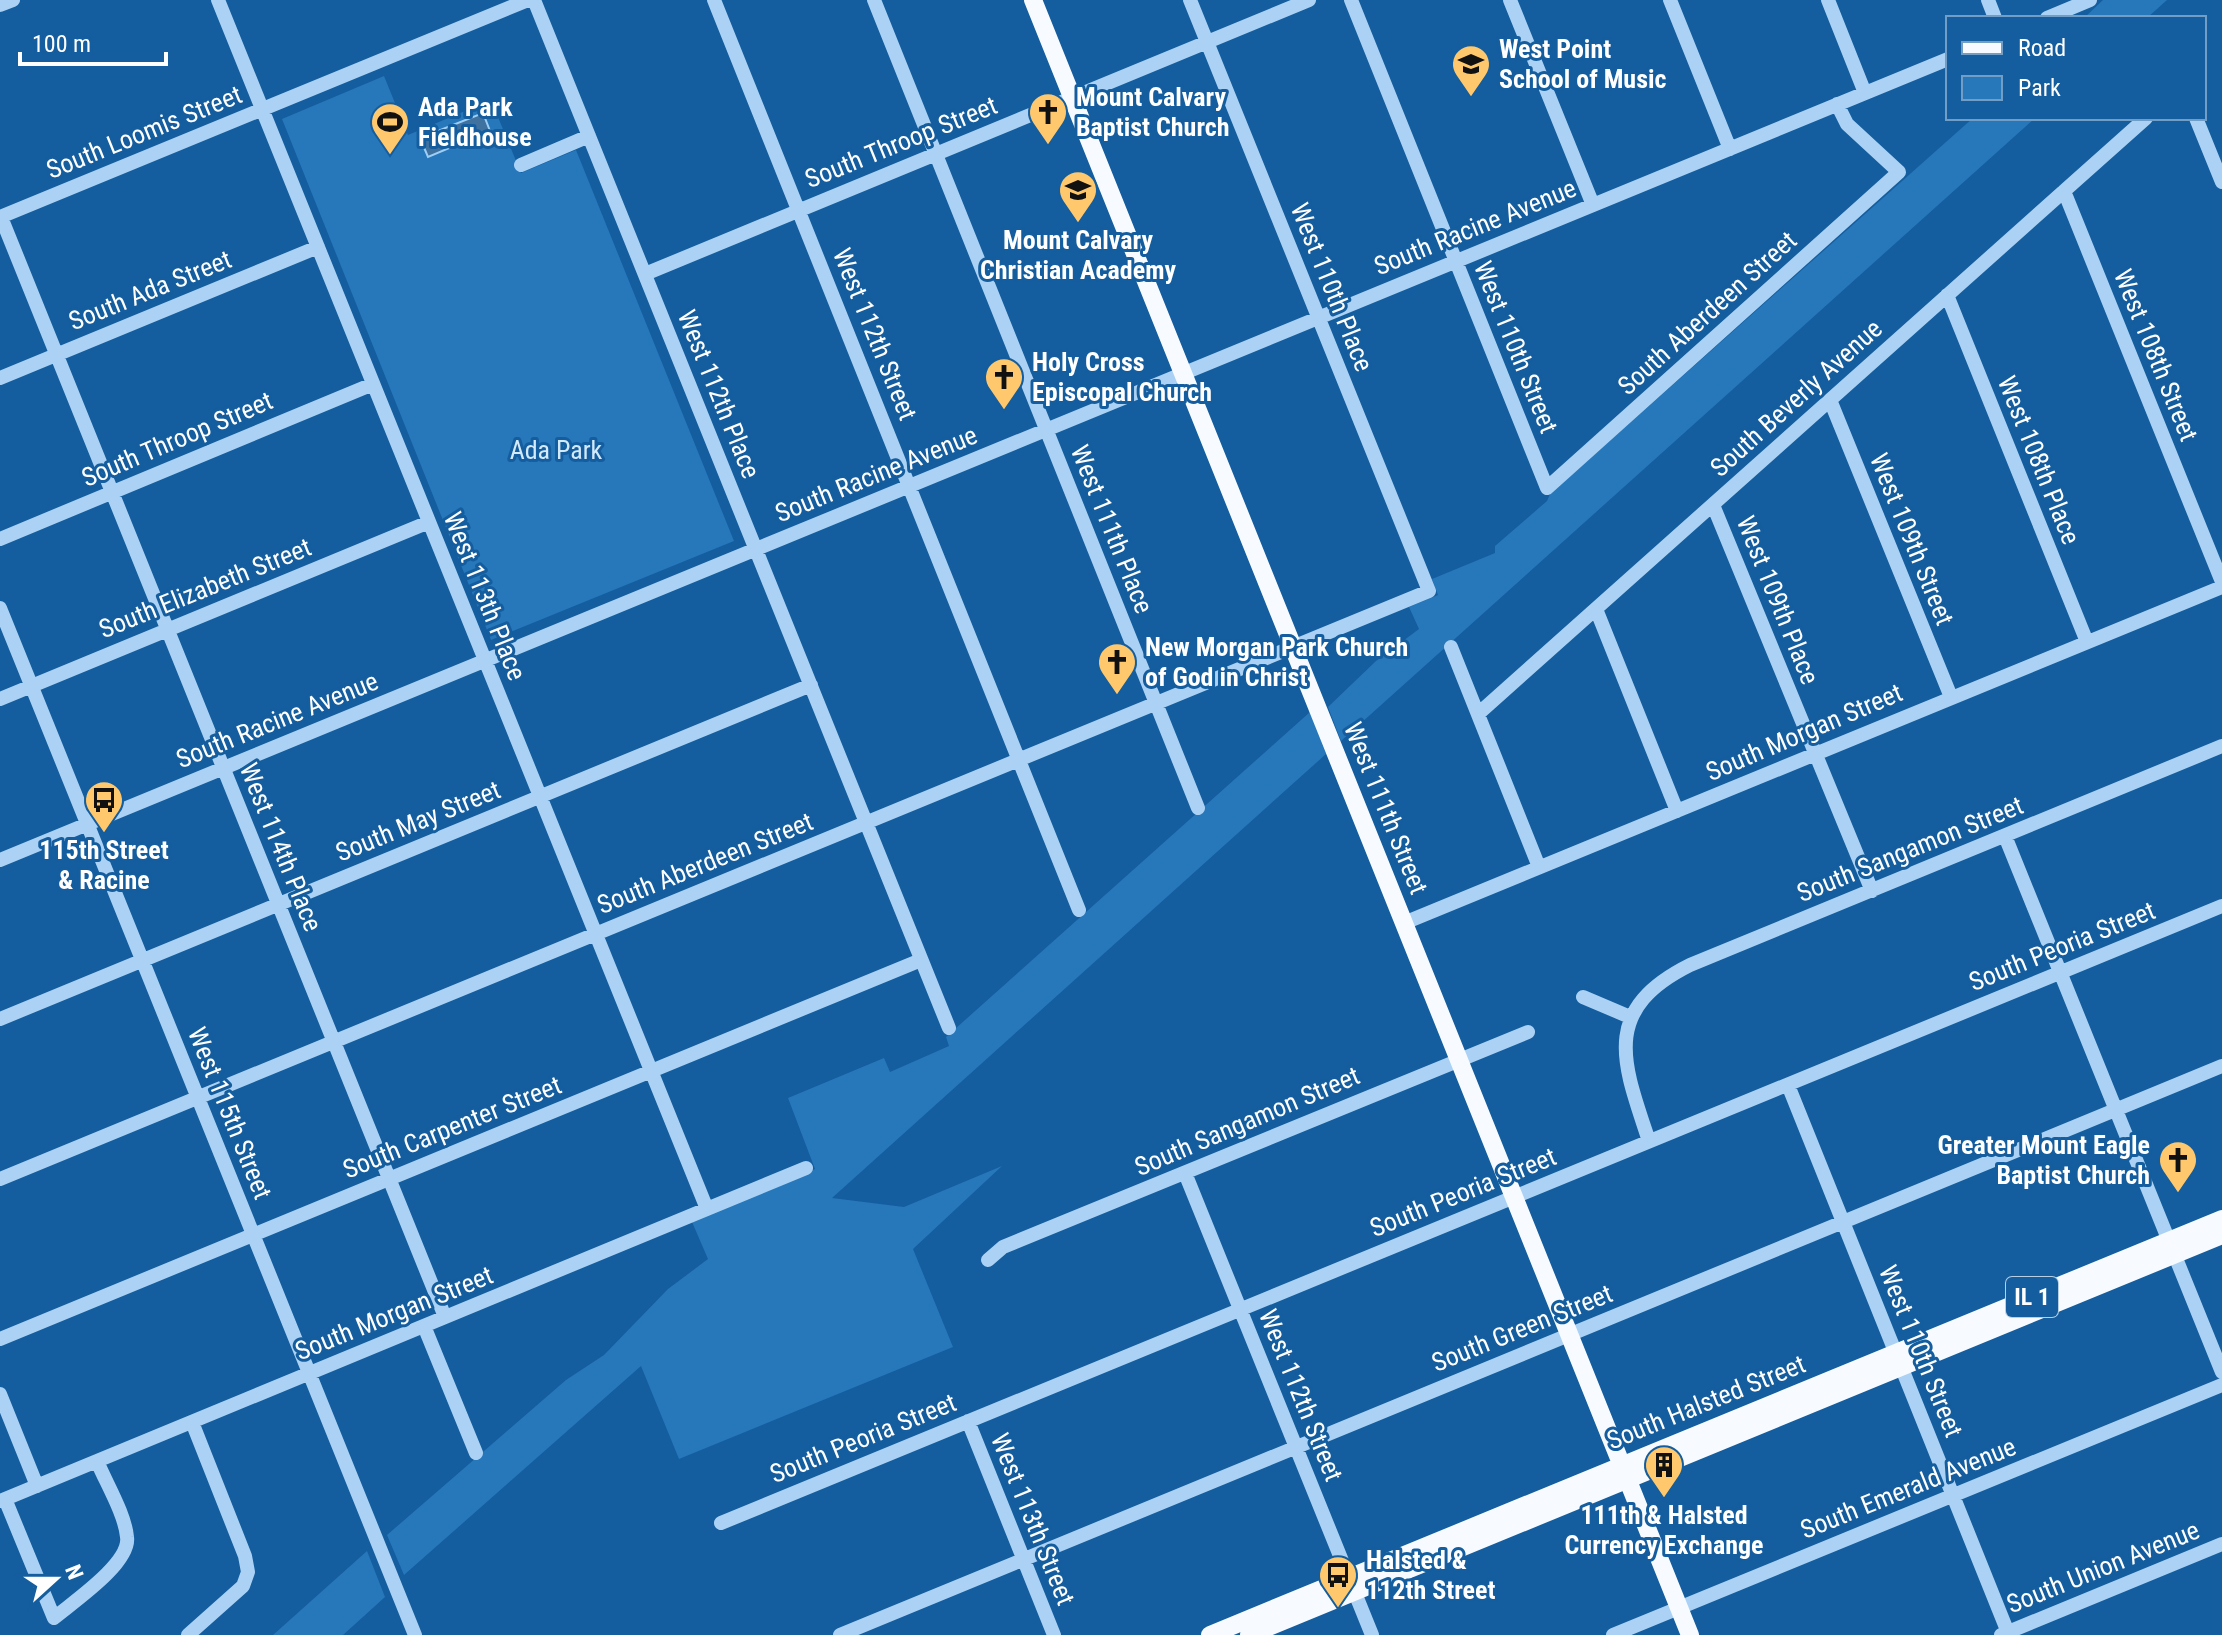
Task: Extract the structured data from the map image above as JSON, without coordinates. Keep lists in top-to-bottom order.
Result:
{
  "streets": {
    "main road": ["West 111th Street", "IL 1", "South Halsted Street"],
    "street": [
      "South Loomis Street",
      "South Throop Street",
      "South Racine Avenue",
      "West 110th Place",
      "South Ada Street",
      "South Aberdeen Street",
      "West 112th Street",
      "West 110th Street",
      "West 108th Street",
      "West 112th Place",
      "South Beverly Avenue",
      "West 108th Place",
      "West 111th Place",
      "West 109th Street",
      "South Elizabeth Street",
      "West 113th Place",
      "West 109th Place",
      "South Morgan Street",
      "South May Street",
      "West 114th Place",
      "South Sangamon Street",
      "South Peoria Street",
      "West 115th Street",
      "South Carpenter Street",
      "South Green Street",
      "South Emerald Avenue",
      "West 113th Street",
      "South Union Avenue"
    ]
  },
  "crossings": [
    ["South Loomis Street", "West 112th Place"],
    ["South Loomis Street", "West 113th Place"],
    ["South Loomis Street", "West 114th Place"],
    ["South Throop Street", "West 110th Place"],
    ["South Throop Street", "West 112th Street"],
    ["South Throop Street", "West 112th Place"],
    ["South Throop Street", "West 111th Place"],
    ["South Throop Street", "West 113th Place"],
    ["South Throop Street", "West 111th Street"],
    ["South Throop Street", "West 114th Place"],
    ["South Racine Avenue", "West 110th Place"],
    ["South Racine Avenue", "South Aberdeen Street"],
    ["South Racine Avenue", "West 112th Street"],
    ["South Racine Avenue", "West 110th Street"],
    ["South Racine Avenue", "West 112th Place"],
    ["South Racine Avenue", "West 111th Place"],
    ["South Racine Avenue", "West 113th Place"],
    ["South Racine Avenue", "West 111th Street"],
    ["South Racine Avenue", "West 114th Place"],
    ["South Racine Avenue", "West 115th Street"],
    ["West 110th Place", "South Aberdeen Street"],
    ["South Ada Street", "West 113th Place"],
    ["South Ada Street", "West 114th Place"],
    ["South Aberdeen Street", "West 112th Street"],
    ["South Aberdeen Street", "West 110th Street"],
    ["South Aberdeen Street", "West 112th Place"],
    ["South Aberdeen Street", "West 111th Place"],
    ["South Aberdeen Street", "West 113th Place"],
    ["South Aberdeen Street", "West 111th Street"],
    ["South Aberdeen Street", "West 114th Place"],
    ["South Aberdeen Street", "West 115th Street"],
    ["West 112th Street", "South Sangamon Street"],
    ["West 112th Street", "South Peoria Street"],
    ["West 112th Street", "South Green Street"],
    ["West 112th Street", "South Halsted Street"],
    ["West 110th Street", "South Peoria Street"],
    ["West 110th Street", "South Green Street"],
    ["West 110th Street", "South Halsted Street"],
    ["West 110th Street", "South Emerald Avenue"],
    ["West 110th Street", "South Union Avenue"],
    ["West 108th Street", "South Beverly Avenue"],
    ["West 108th Street", "South Morgan Street"],
    ["West 112th Place", "South May Street"],
    ["West 112th Place", "South Carpenter Street"],
    ["South Beverly Avenue", "West 108th Place"],
    ["South Beverly Avenue", "West 109th Street"],
    ["South Beverly Avenue", "West 109th Place"],
    ["West 108th Place", "South Morgan Street"],
    ["West 109th Street", "South Morgan Street"],
    ["South Elizabeth Street", "West 113th Place"],
    ["South Elizabeth Street", "West 114th Place"],
    ["South Elizabeth Street", "West 115th Street"],
    ["West 113th Place", "South Morgan Street"],
    ["West 113th Place", "South May Street"],
    ["West 113th Place", "South Carpenter Street"],
    ["West 109th Place", "South Morgan Street"],
    ["West 109th Place", "South Sangamon Street"],
    ["South Morgan Street", "West 111th Street"],
    ["South Morgan Street", "West 114th Place"],
    ["South Morgan Street", "West 115th Street"],
    ["West 111th Street", "South Sangamon Street"],
    ["West 111th Street", "South Peoria Street"],
    ["West 111th Street", "South Green Street"],
    ["West 111th Street", "South Halsted Street"],
    ["West 111th Street", "South Emerald Avenue"],
    ["South May Street", "West 114th Place"],
    ["South May Street", "West 115th Street"],
    ["West 114th Place", "South Carpenter Street"],
    ["South Peoria Street", "West 113th Street"],
    ["West 115th Street", "South Carpenter Street"],
    ["South Green Street", "West 113th Street"]
  ],
  "parks": ["Ada Park"],
  "places": {
    "school or university": ["West Point School of Music", "Mount Calvary Christian Academy"],
    "church": [
      "Mount Calvary Baptist Church",
      "Holy Cross Episcopal Church",
      "New Morgan Park Church of God in Christ",
      "Greater Mount Eagle Baptist Church"
    ],
    "sports": ["Ada Park Fieldhouse"],
    "bus stop": ["115th Street & Racine", "Halsted & 112th Street"],
    "building": ["111th & Halsted Currency Exchange"]
  },
  "legend": ["Road", "Park"],
  "scale_bar": "100 m",
  "north": "right"
}
